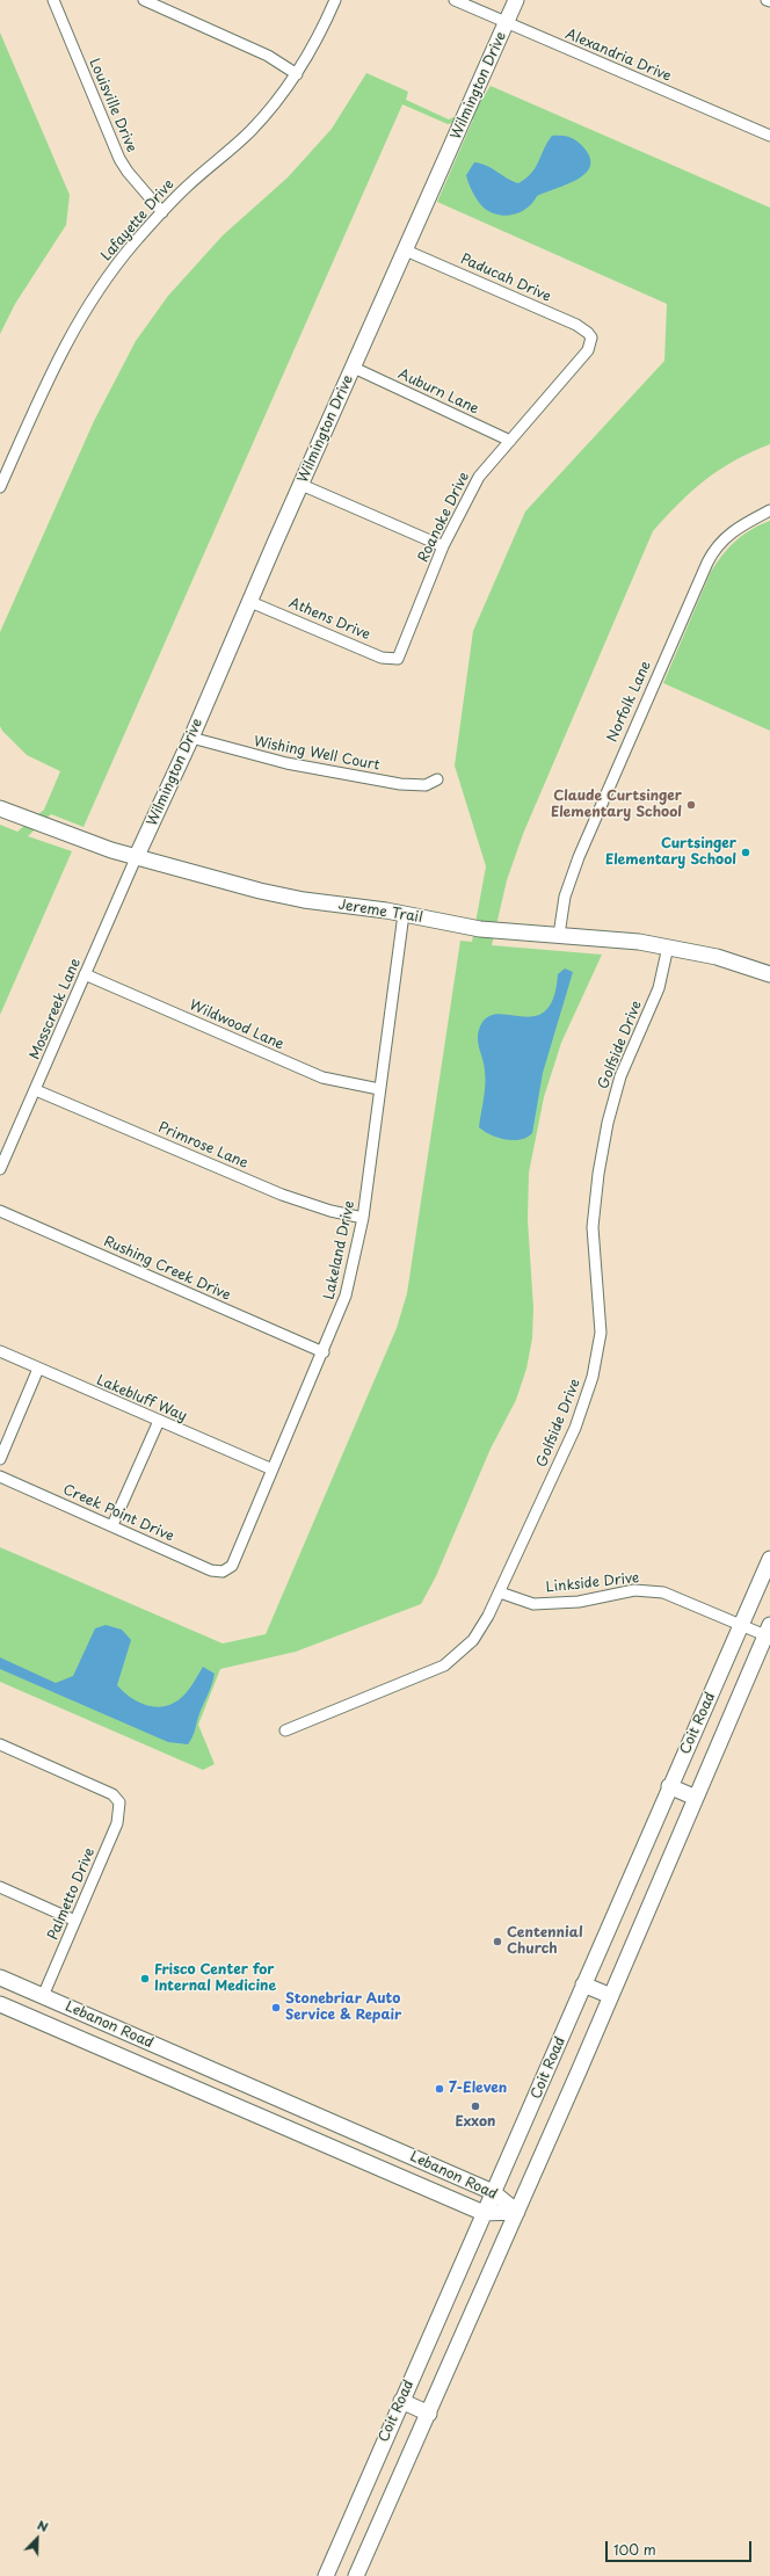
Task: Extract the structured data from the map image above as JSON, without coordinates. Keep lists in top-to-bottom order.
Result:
{
  "streets": {
    "main road": [
      "Wilmington Drive",
      "Jereme Trail",
      "Coit Road",
      "Lebanon Road"
    ],
    "street": [
      "Alexandria Drive",
      "Louisville Drive",
      "Lafayette Drive",
      "Paducah Drive",
      "Auburn Lane",
      "Roanoke Drive",
      "Athens Drive",
      "Norfolk Lane",
      "Wishing Well Court",
      "Mosscreek Lane",
      "Wildwood Lane",
      "Golfside Drive",
      "Primrose Lane",
      "Lakeland Drive",
      "Rushing Creek Drive",
      "Lakebluff Way",
      "Creek Point Drive",
      "Linkside Drive",
      "Palmetto Drive"
    ]
  },
  "crossings": [
    ["Alexandria Drive", "Wilmington Drive"],
    ["Wilmington Drive", "Paducah Drive"],
    ["Wilmington Drive", "Auburn Lane"],
    ["Wilmington Drive", "Athens Drive"],
    ["Wilmington Drive", "Wishing Well Court"],
    ["Wilmington Drive", "Jereme Trail"],
    ["Wilmington Drive", "Mosscreek Lane"],
    ["Louisville Drive", "Lafayette Drive"],
    ["Paducah Drive", "Roanoke Drive"],
    ["Auburn Lane", "Roanoke Drive"],
    ["Roanoke Drive", "Athens Drive"],
    ["Norfolk Lane", "Jereme Trail"],
    ["Jereme Trail", "Mosscreek Lane"],
    ["Jereme Trail", "Golfside Drive"],
    ["Jereme Trail", "Lakeland Drive"],
    ["Mosscreek Lane", "Wildwood Lane"],
    ["Mosscreek Lane", "Primrose Lane"],
    ["Wildwood Lane", "Lakeland Drive"],
    ["Golfside Drive", "Linkside Drive"],
    ["Primrose Lane", "Lakeland Drive"],
    ["Lakeland Drive", "Rushing Creek Drive"],
    ["Lakeland Drive", "Lakebluff Way"],
    ["Lakeland Drive", "Creek Point Drive"],
    ["Linkside Drive", "Coit Road"],
    ["Coit Road", "Lebanon Road"],
    ["Palmetto Drive", "Lebanon Road"]
  ],
  "places": [
    "Claude Curtsinger Elementary School",
    "Curtsinger Elementary School",
    "Centennial Church",
    "Frisco Center for Internal Medicine",
    "Stonebriar Auto Service & Repair",
    "7-Eleven",
    "Exxon"
  ],
  "scale_bar": "100 m",
  "north": "top right"
}
